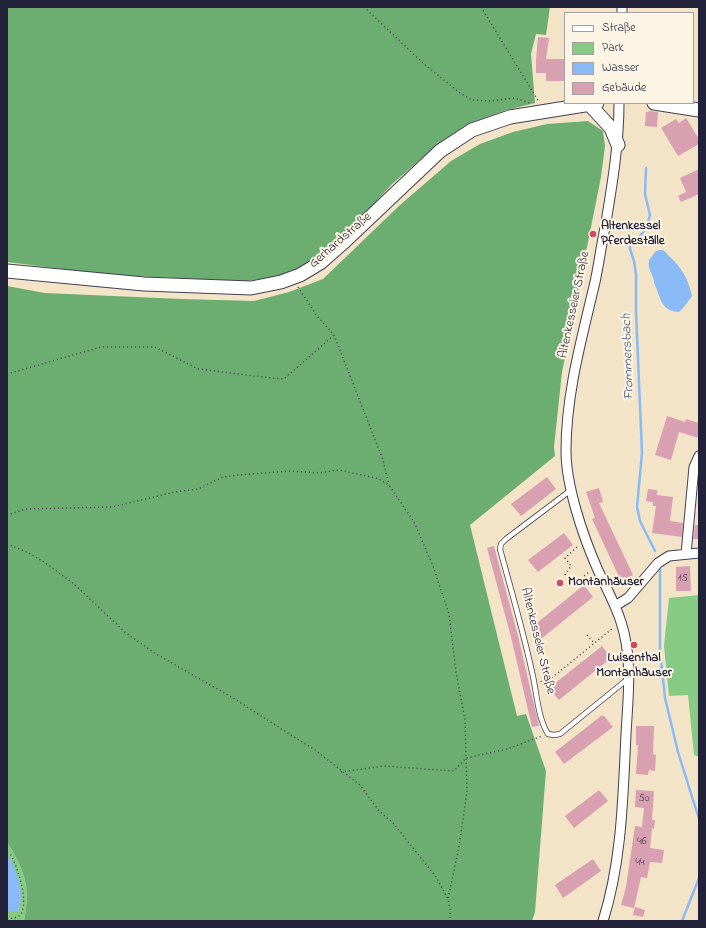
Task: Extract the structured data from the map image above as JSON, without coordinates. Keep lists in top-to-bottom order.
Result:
{
  "streets": {
    "street": ["Gerhardstraße", "Altenkesseler Straße"]
  },
  "water": ["Frommersbach"],
  "places": ["Altenkessel Pferdeställe", "Montanhäuser", "Luisenthal Montanhäuser"],
  "house_numbers": [
    "15",
    "50",
    "46",
    "44"
  ],
  "legend": [
    "Straße",
    "Park",
    "Wasser",
    "Gebäude"
  ]
}
